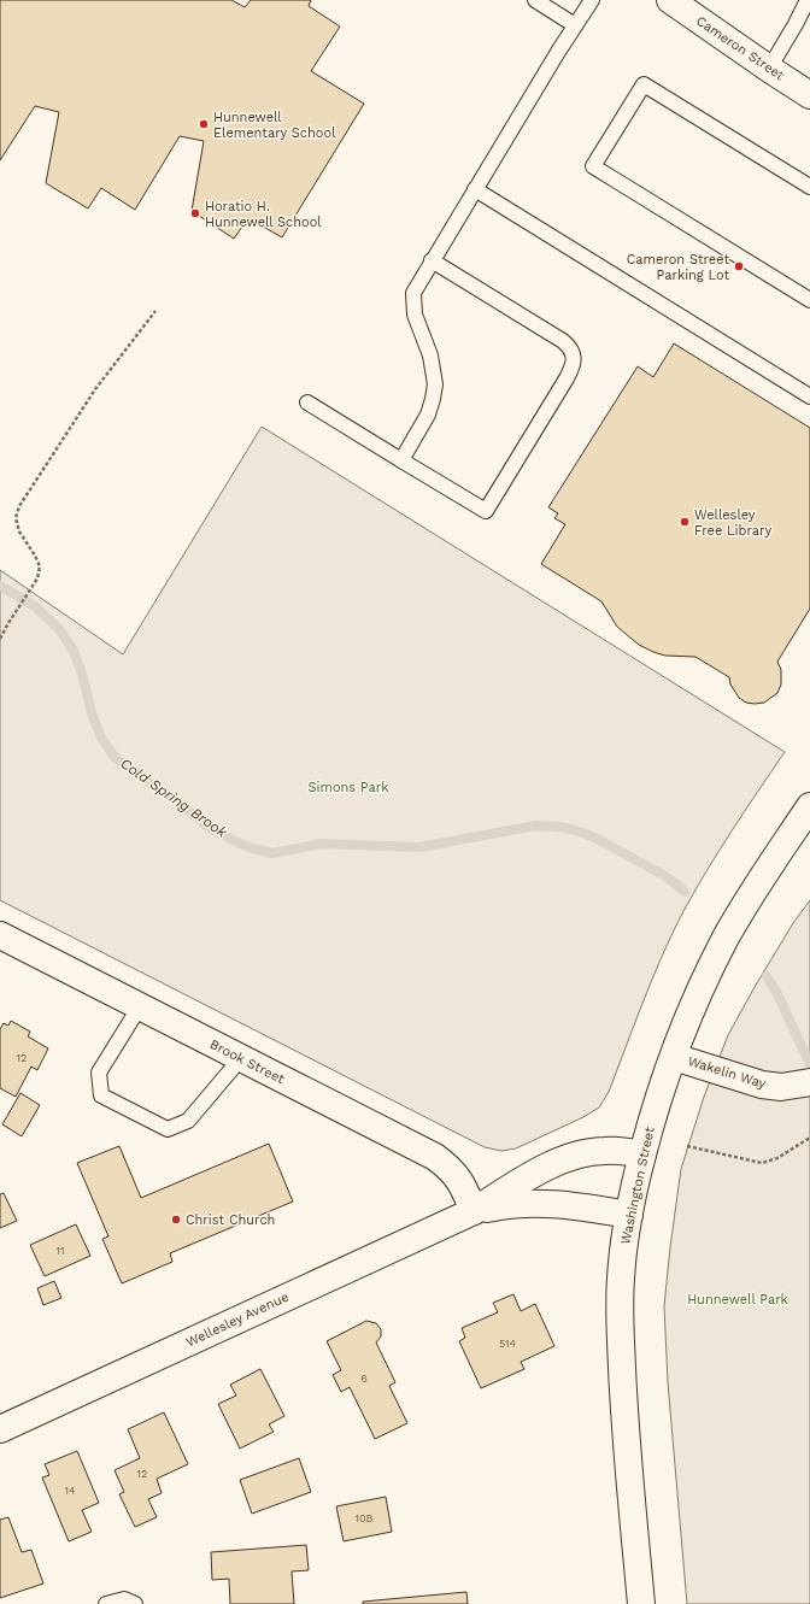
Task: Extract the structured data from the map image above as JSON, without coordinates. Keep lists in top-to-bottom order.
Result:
{
  "streets": {
    "main road": [
      "Cameron Street",
      "Brook Street",
      "Wakelin Way",
      "Washington Street",
      "Wellesley Avenue"
    ]
  },
  "crossings": [
    ["Brook Street", "Wellesley Avenue"],
    ["Wakelin Way", "Washington Street"],
    ["Washington Street", "Wellesley Avenue"]
  ],
  "water": ["Cold Spring Brook"],
  "parks": ["Simons Park", "Hunnewell Park"],
  "places": [
    "Hunnewell Elementary School",
    "Horatio H. Hunnewell School",
    "Cameron Street Parking Lot",
    "Wellesley Free Library",
    "Christ Church"
  ],
  "house_numbers": [
    "12",
    "11",
    "514",
    "6",
    "12",
    "14",
    "10B"
  ]
}
